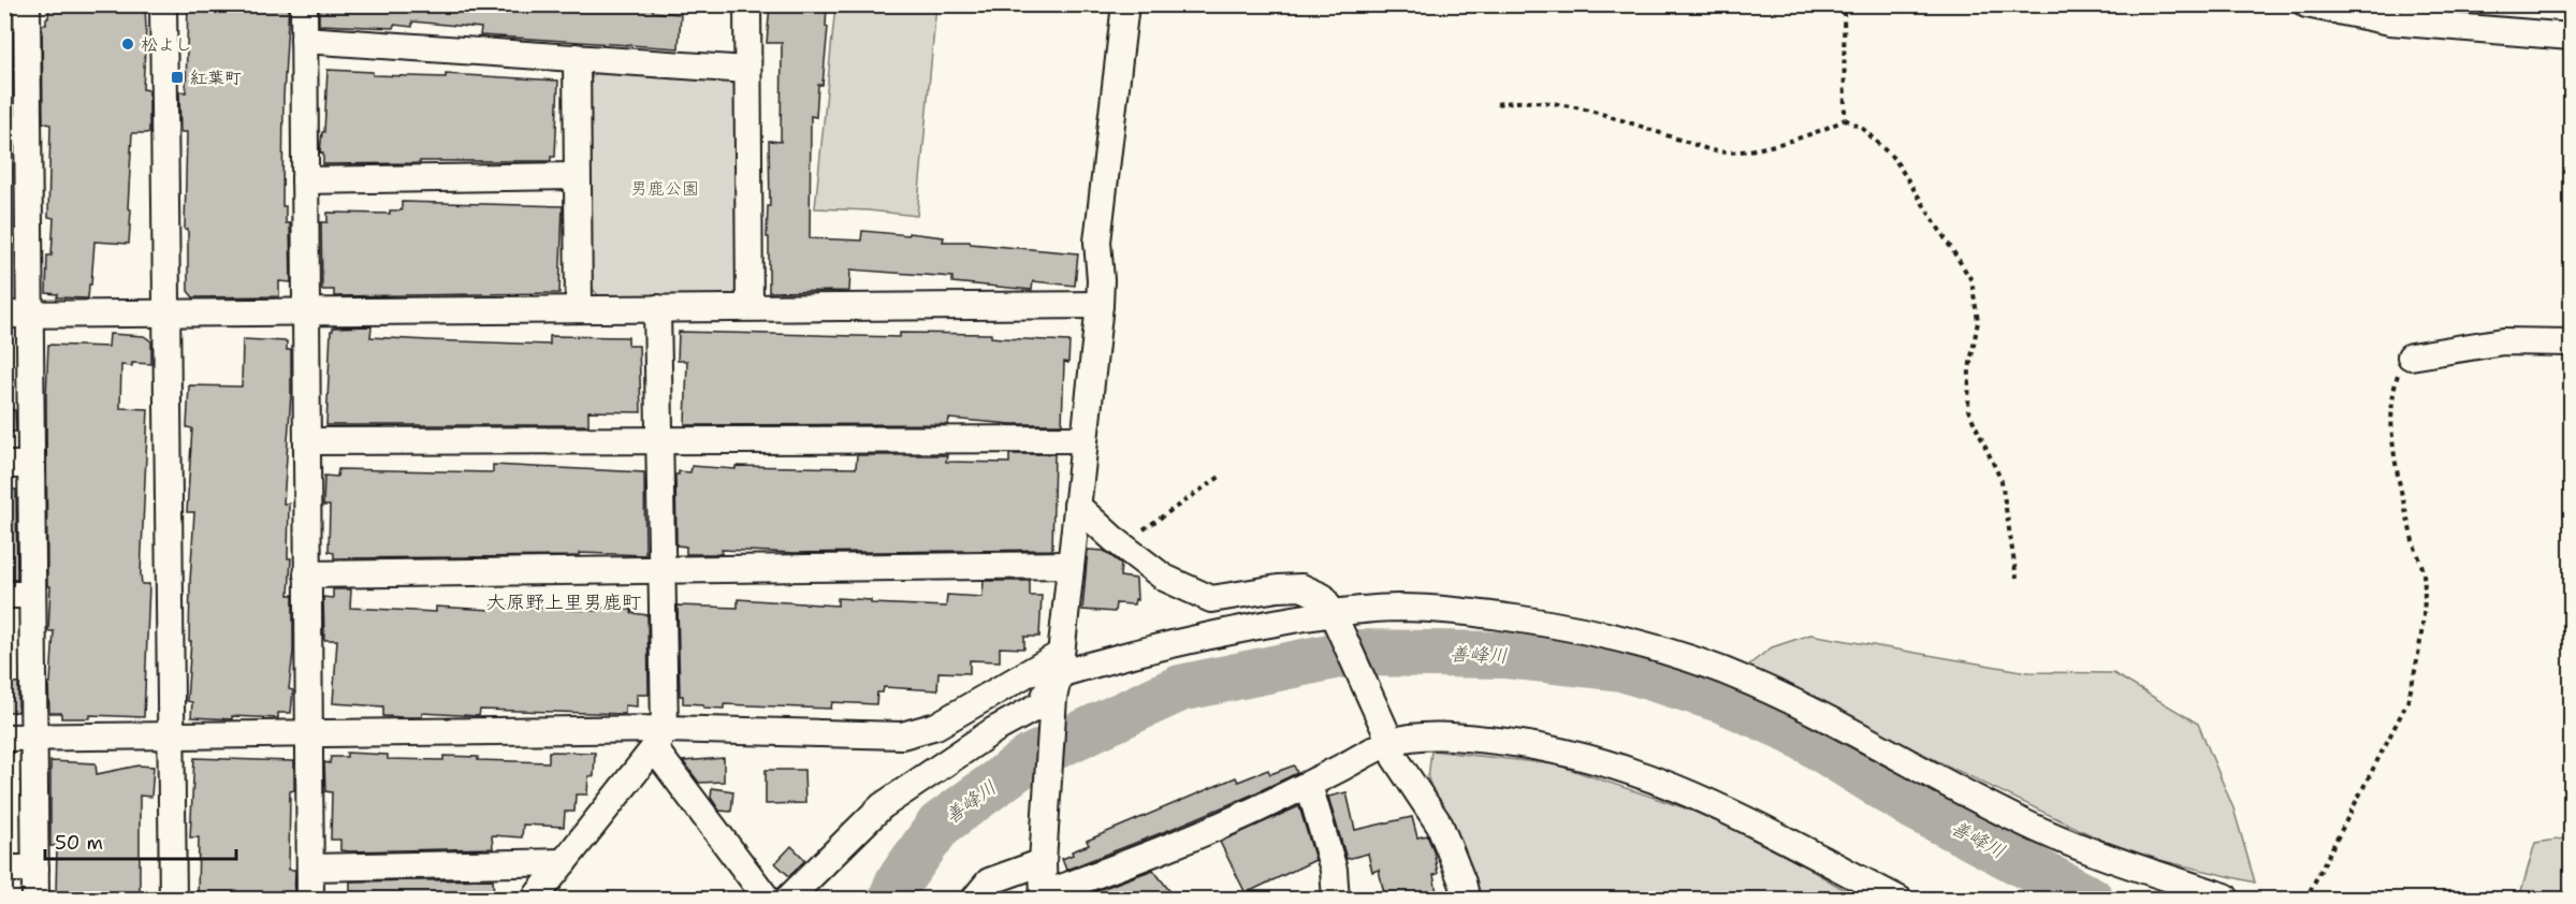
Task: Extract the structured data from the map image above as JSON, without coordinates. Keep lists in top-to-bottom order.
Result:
{
  "districts": ["大原野上里男鹿町"],
  "water": ["善峰川"],
  "parks": ["男鹿公園"],
  "places": {
    "other": ["松よし"],
    "transit": ["紅葉町"]
  },
  "scale_bar": "50 m"
}
